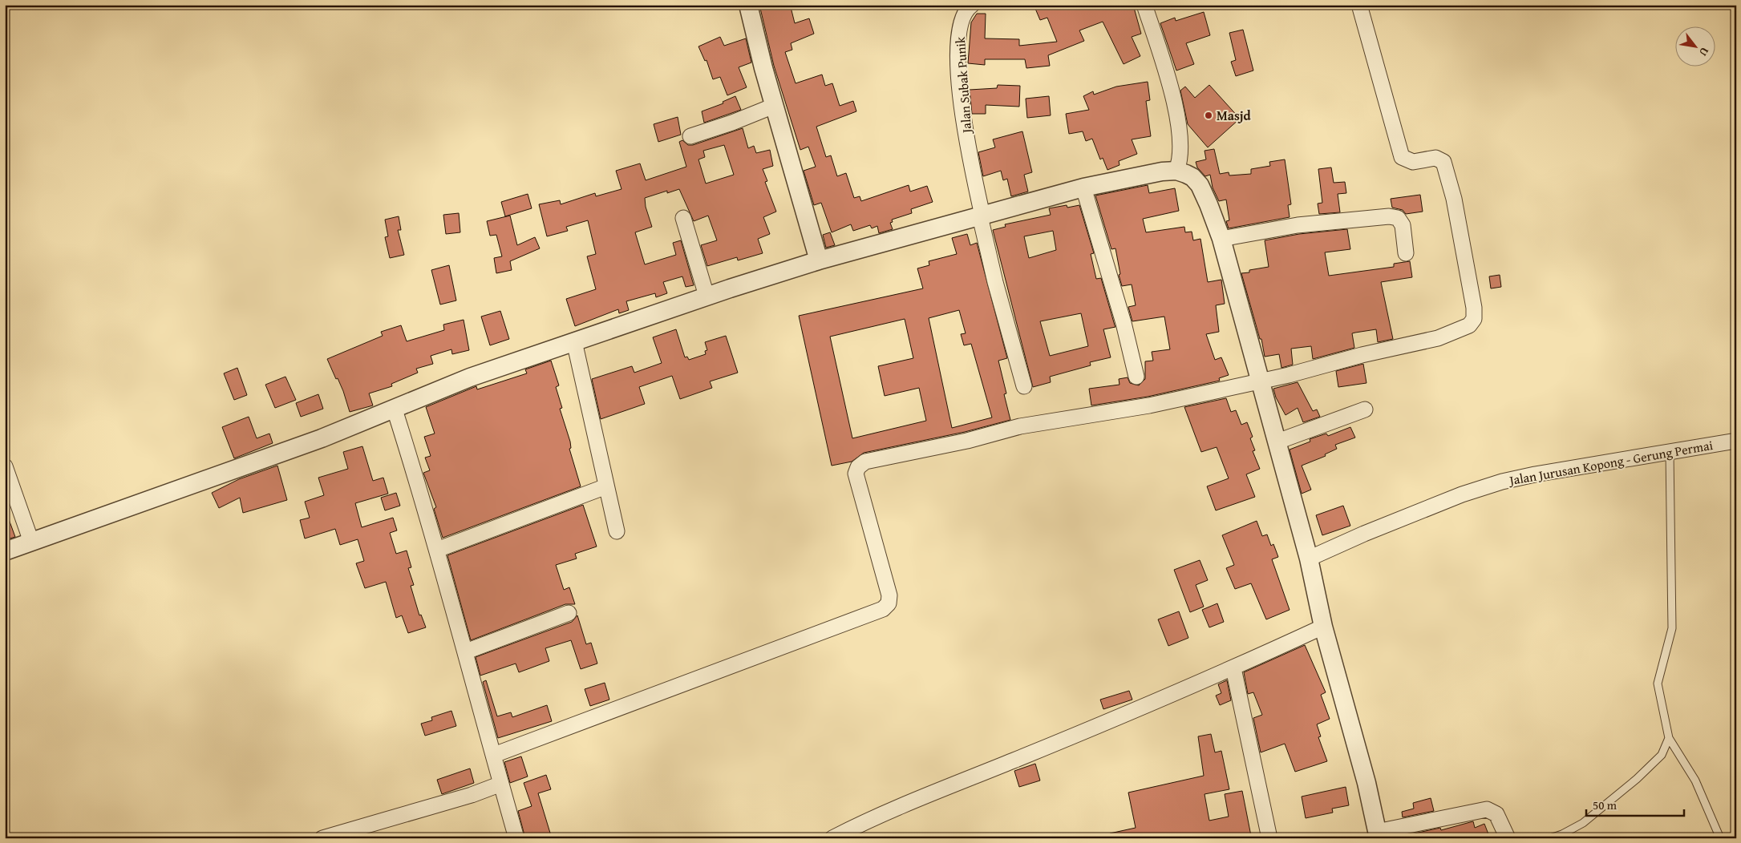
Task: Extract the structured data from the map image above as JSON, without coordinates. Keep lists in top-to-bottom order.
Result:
{
  "streets": {
    "street": ["Jalan Subak Punik", "Jalan Jurusan Kopong - Gerung Permai"]
  },
  "places": ["Masjd"],
  "scale_bar": "50 m",
  "north": "bottom right"
}
